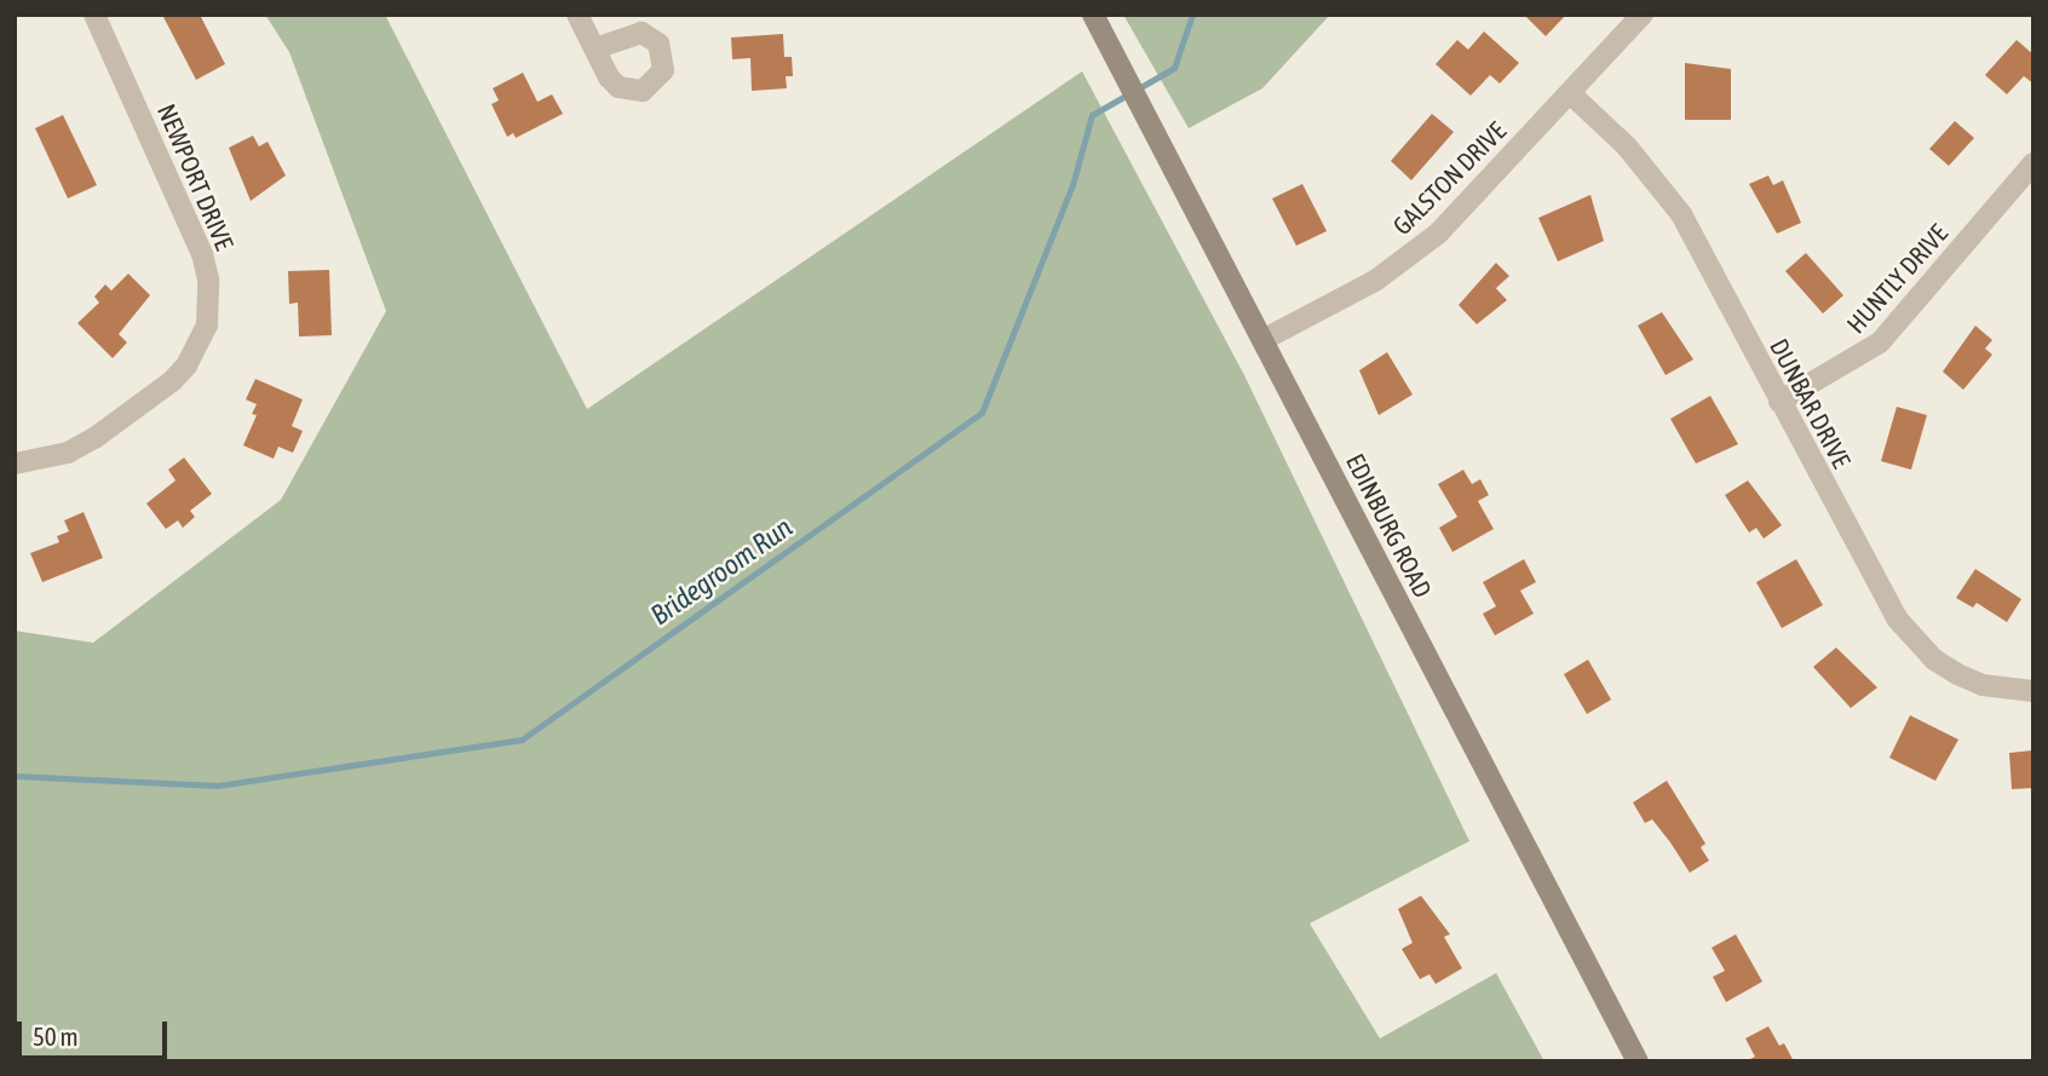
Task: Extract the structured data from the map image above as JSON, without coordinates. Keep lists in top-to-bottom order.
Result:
{
  "streets": {
    "main road": ["EDINBURG ROAD"],
    "street": [
      "NEWPORT DRIVE",
      "GALSTON DRIVE",
      "HUNTLY DRIVE",
      "DUNBAR DRIVE"
    ]
  },
  "crossings": [
    ["GALSTON DRIVE", "DUNBAR DRIVE"],
    ["GALSTON DRIVE", "EDINBURG ROAD"],
    ["HUNTLY DRIVE", "DUNBAR DRIVE"]
  ],
  "water": ["Bridegroom Run"],
  "scale_bar": "50 m"
}
